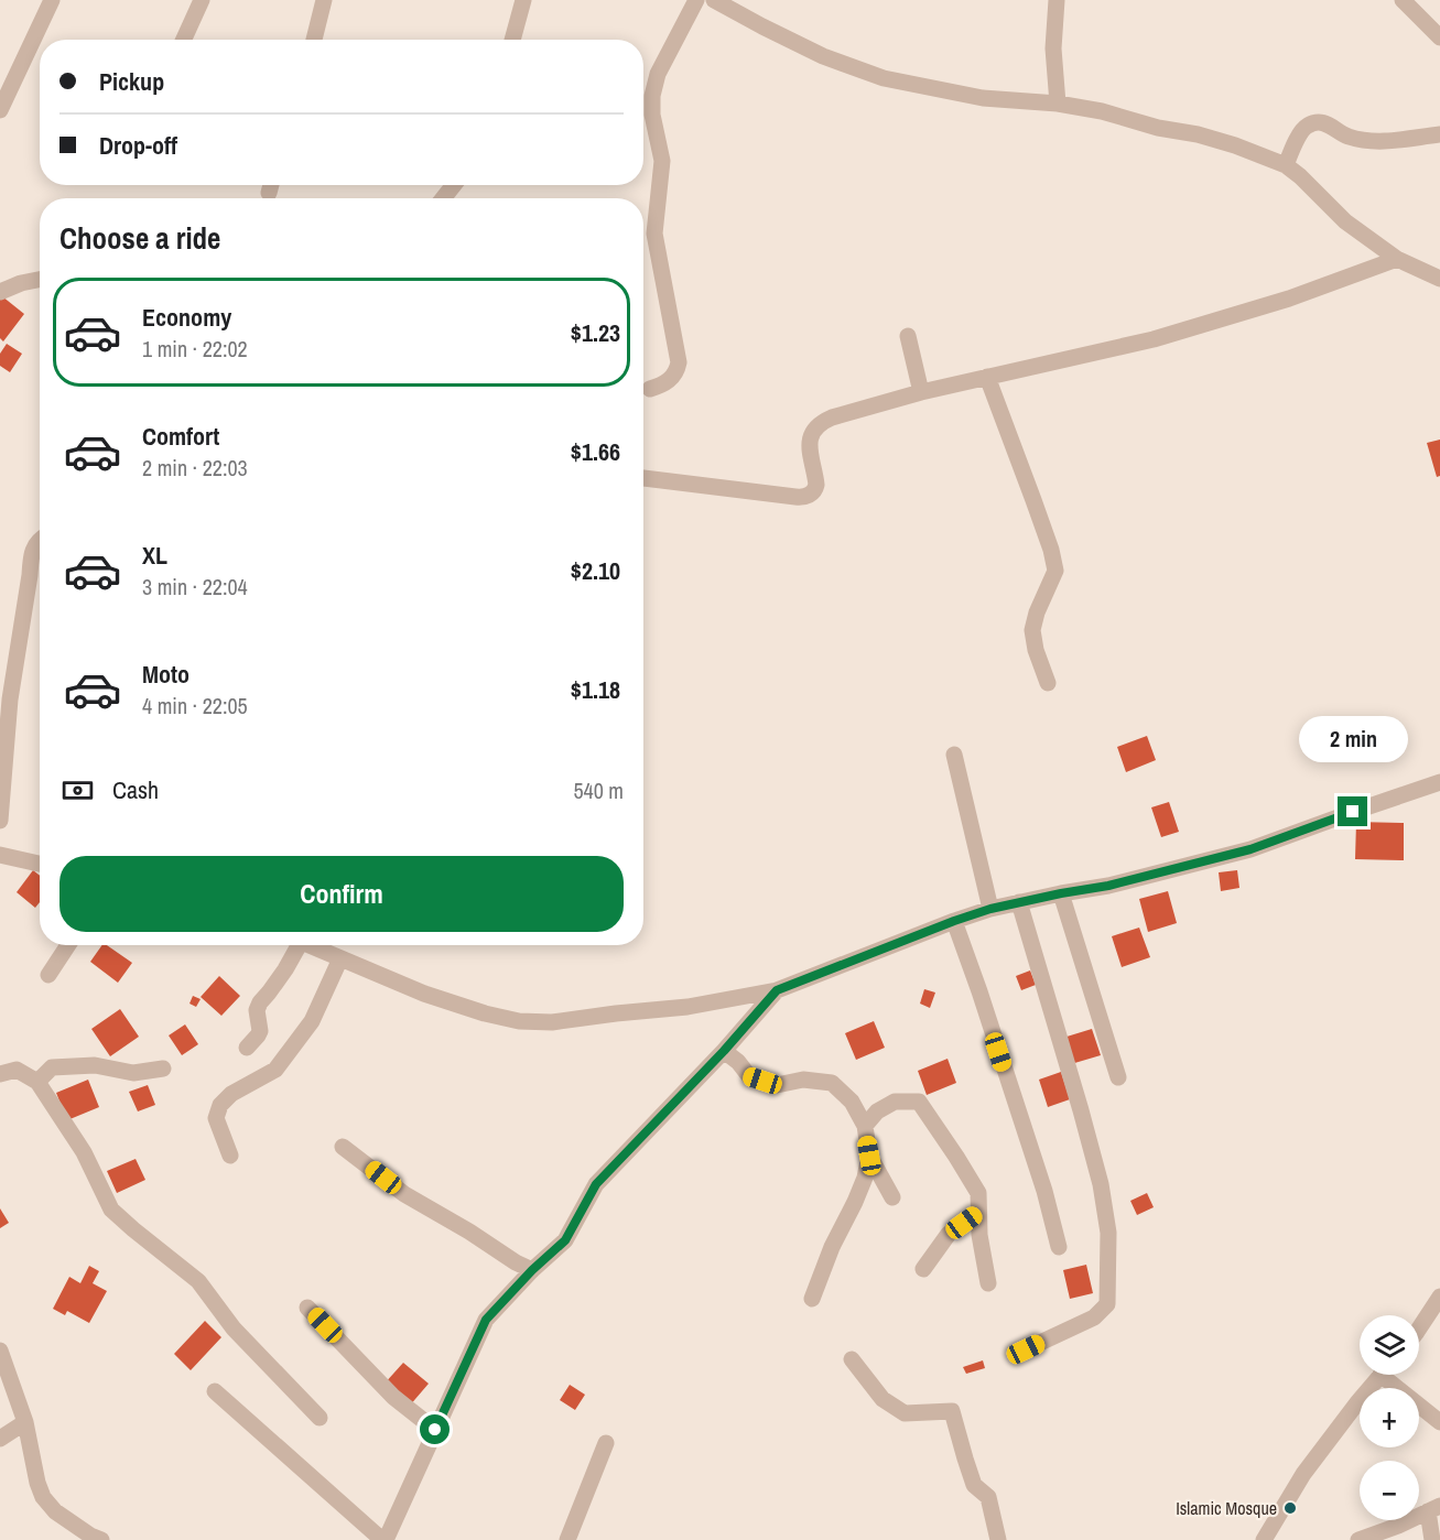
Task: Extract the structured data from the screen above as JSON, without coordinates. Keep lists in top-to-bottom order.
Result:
{
  "places": ["Islamic Mosque"],
  "page": {
    "banner": ["Pickup", "Drop-off"],
    "heading": "Choose a ride",
    "list": [
      {
        "name": "Economy",
        "note": "1 min · 22:02",
        "value": "$1.23"
      },
      {
        "name": "Comfort",
        "note": "2 min · 22:03",
        "value": "$1.66"
      },
      {
        "name": "XL",
        "note": "3 min · 22:04",
        "value": "$2.10"
      },
      {
        "name": "Moto",
        "note": "4 min · 22:05",
        "value": "$1.18"
      }
    ],
    "bubble": "2 min",
    "pay": ["Cash", "540 m"],
    "buttons": "Confirm",
    "map_buttons": ["+", "−"]
  }
}
